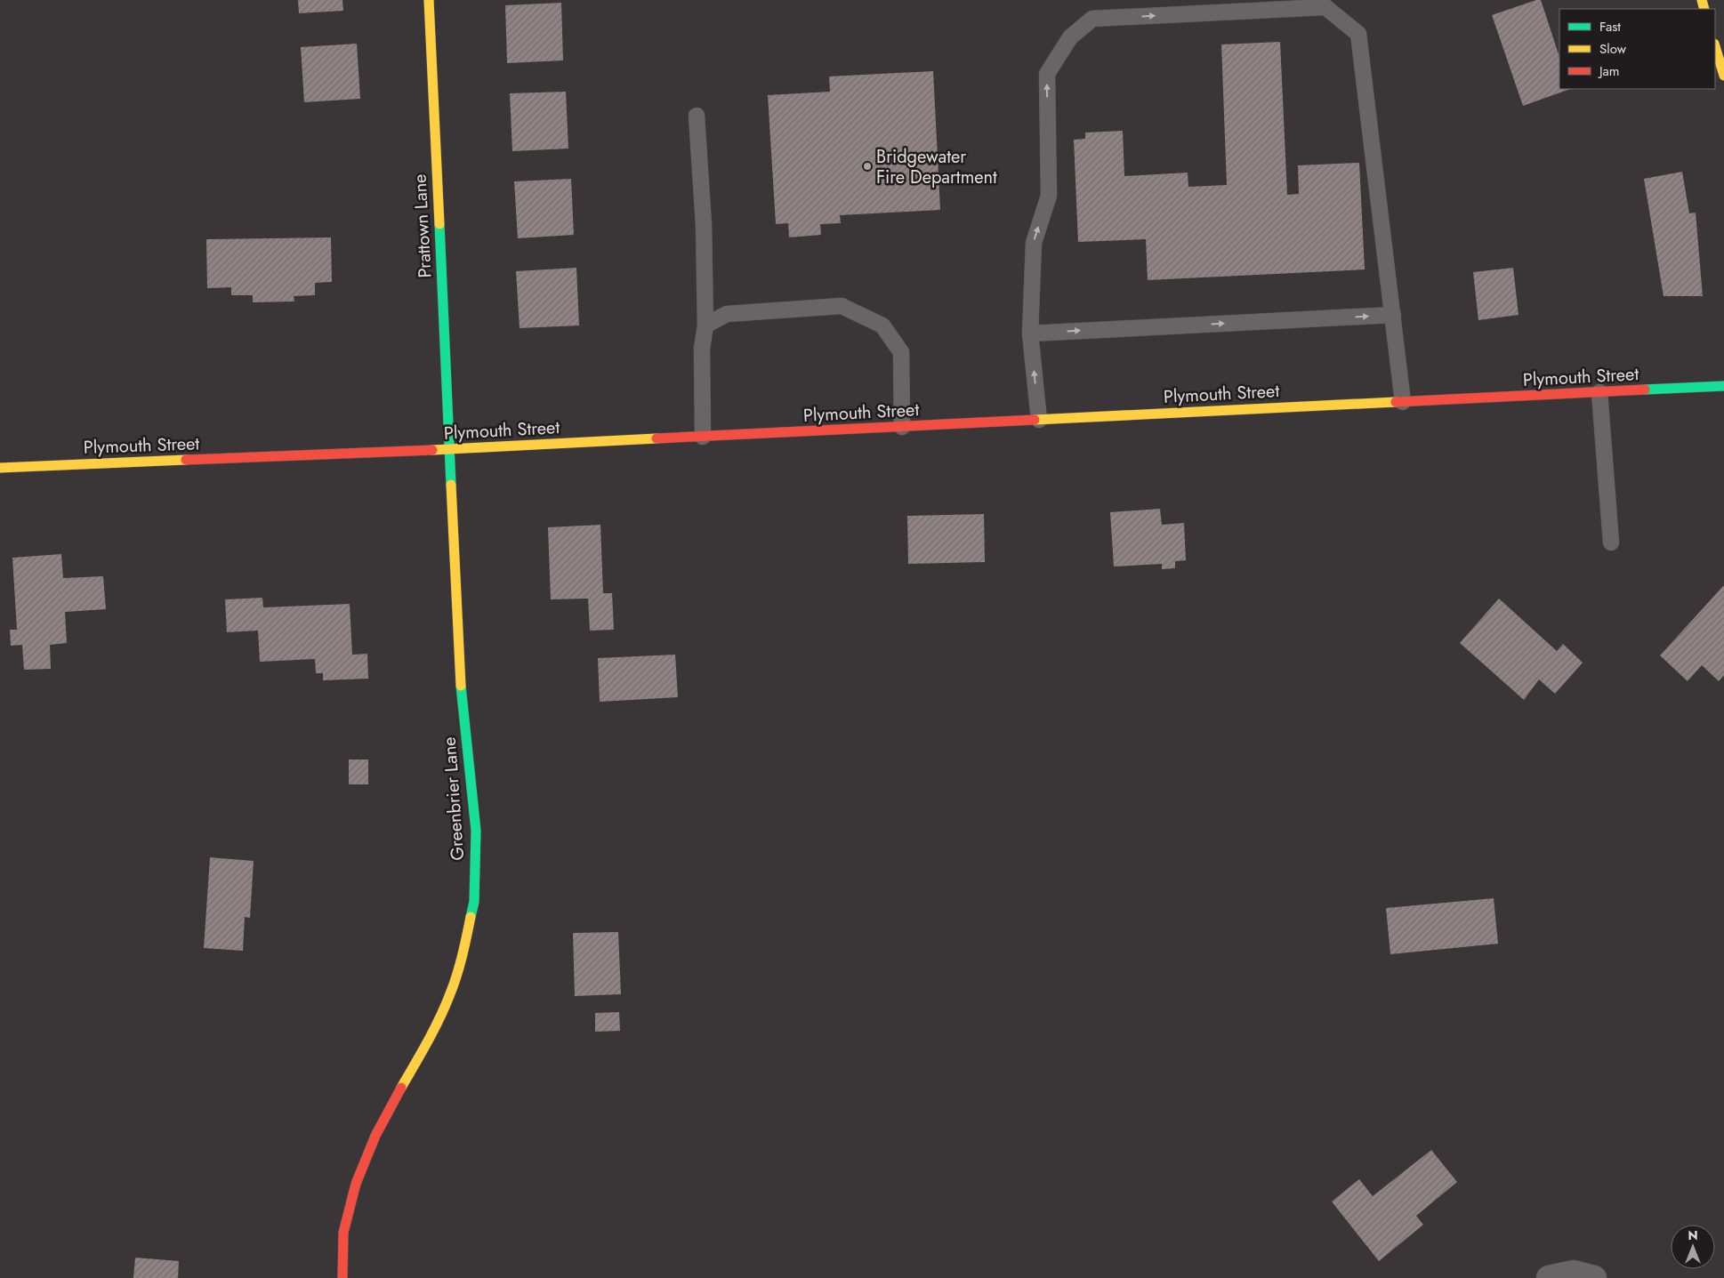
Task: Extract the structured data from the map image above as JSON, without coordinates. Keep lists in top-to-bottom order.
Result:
{
  "streets": {
    "main road": ["Prattown Lane", "Plymouth Street", "Greenbrier Lane"]
  },
  "crossings": [
    ["Prattown Lane", "Plymouth Street"],
    ["Prattown Lane", "Greenbrier Lane"],
    ["Plymouth Street", "Greenbrier Lane"]
  ],
  "places": ["Bridgewater Fire Department"],
  "legend": ["Fast", "Slow", "Jam"],
  "north": "top"
}
